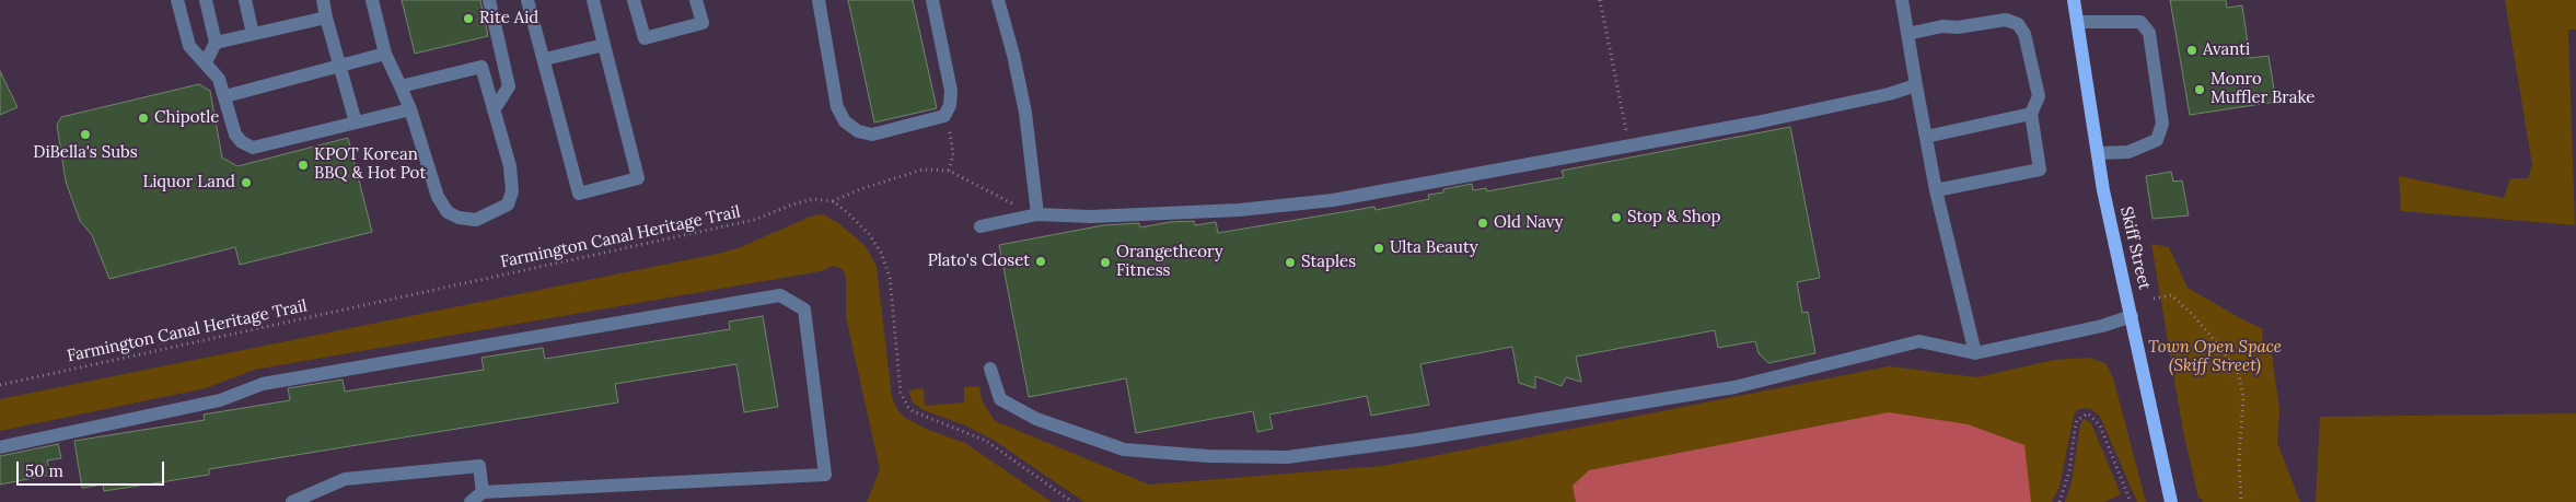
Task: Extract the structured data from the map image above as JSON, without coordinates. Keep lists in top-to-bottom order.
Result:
{
  "streets": {
    "main road": ["Skiff Street"],
    "path": ["Farmington Canal Heritage Trail"]
  },
  "parks": ["Town Open Space (Skiff Street)"],
  "places": [
    "Rite Aid",
    "Avanti",
    "Monro Muffler Brake",
    "Chipotle",
    "DiBella's Subs",
    "KPOT Korean BBQ & Hot Pot",
    "Liquor Land",
    "Stop & Shop",
    "Old Navy",
    "Ulta Beauty",
    "Plato's Closet",
    "Orangetheory Fitness",
    "Staples"
  ],
  "scale_bar": "50 m"
}
